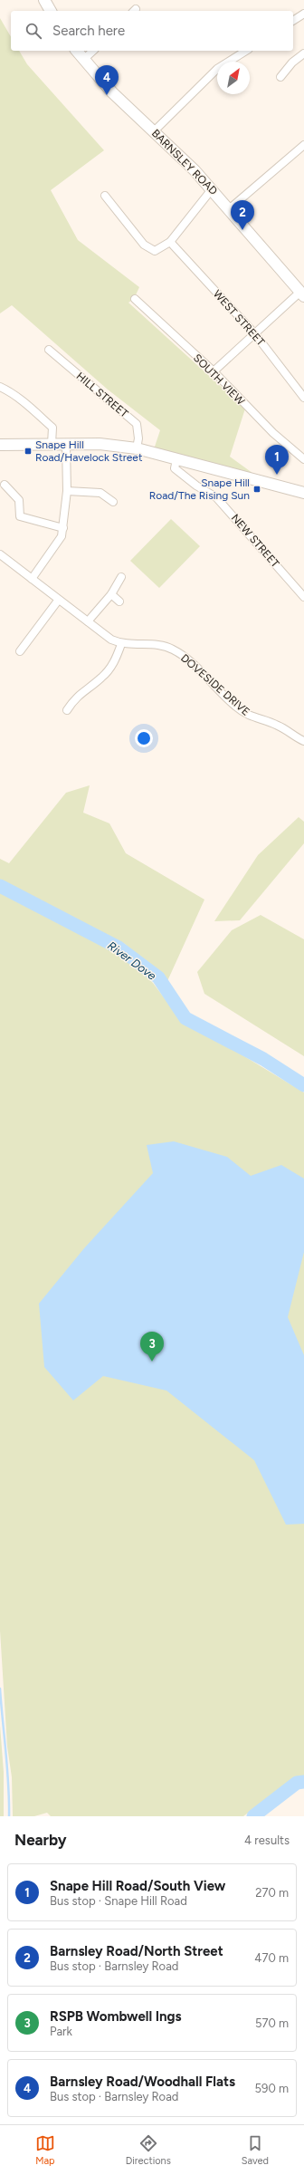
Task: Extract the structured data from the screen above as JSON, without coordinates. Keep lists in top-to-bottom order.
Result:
{
  "streets": {
    "street": [
      "BARNSLEY ROAD",
      "WEST STREET",
      "SOUTH VIEW",
      "HILL STREET",
      "NEW STREET",
      "DOVESIDE DRIVE"
    ]
  },
  "water": ["River Dove"],
  "places": {
    "transit": ["Snape Hill Road/Havelock Street", "Snape Hill Road/The Rising Sun"]
  },
  "north": "top right",
  "page": {
    "search": "Search here",
    "pins": [
      "4",
      "2",
      "1",
      "3"
    ],
    "heading": ["Nearby", "4 results"],
    "list": [
      {
        "mark": "1",
        "name": "Snape Hill Road/South View",
        "note": "Bus stop · Snape Hill Road",
        "value": "270 m"
      },
      {
        "mark": "2",
        "name": "Barnsley Road/North Street",
        "note": "Bus stop · Barnsley Road",
        "value": "470 m"
      },
      {
        "mark": "3",
        "name": "RSPB Wombwell Ings",
        "note": "Park",
        "value": "570 m"
      },
      {
        "mark": "4",
        "name": "Barnsley Road/Woodhall Flats",
        "note": "Bus stop · Barnsley Road",
        "value": "590 m"
      }
    ],
    "nav": ["Map", "Directions", "Saved"]
  }
}
